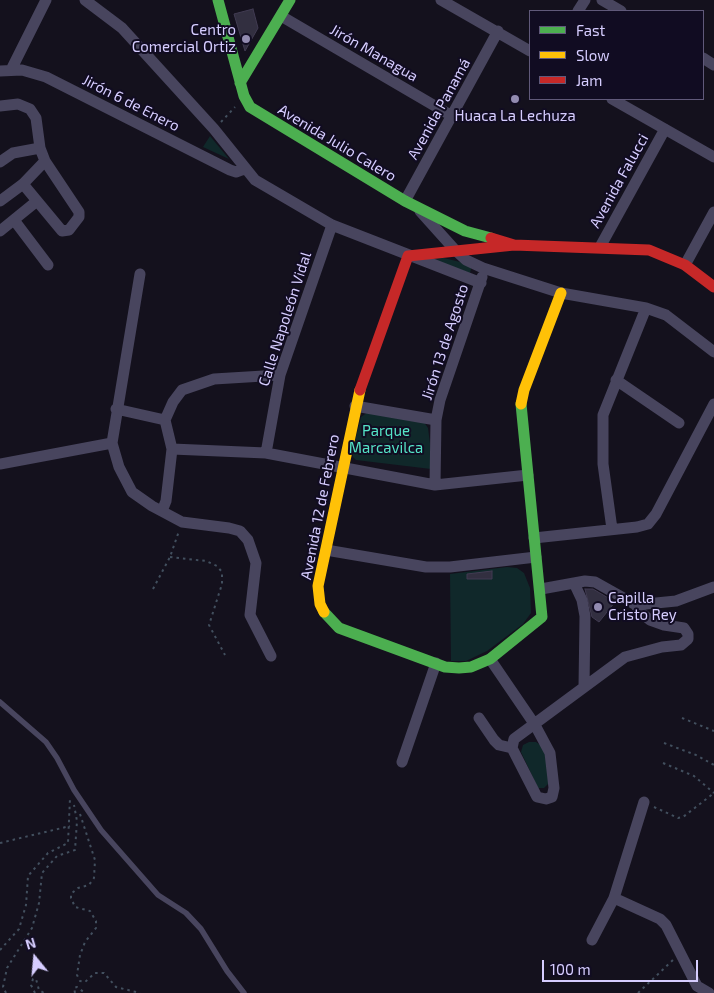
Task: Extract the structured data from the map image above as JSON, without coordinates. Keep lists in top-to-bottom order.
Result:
{
  "streets": {
    "street": [
      "Jirón Managua",
      "Jirón 6 de Enero",
      "Avenida Panamá",
      "Avenida Julio Calero",
      "Avenida Falucci",
      "Calle Napoleón Vidal",
      "Jirón 13 de Agosto",
      "Avenida 12 de Febrero"
    ]
  },
  "crossings": [
    ["Jirón Managua", "Avenida Panamá"],
    ["Avenida Panamá", "Avenida Julio Calero"],
    ["Avenida Julio Calero", "Avenida Falucci"],
    ["Avenida Julio Calero", "Avenida 12 de Febrero"]
  ],
  "parks": ["Parque Marcavilca"],
  "places": ["Centro Comercial Ortiz", "Huaca La Lechuza", "Capilla Cristo Rey"],
  "legend": ["Fast", "Slow", "Jam"],
  "scale_bar": "100 m",
  "north": "top"
}
